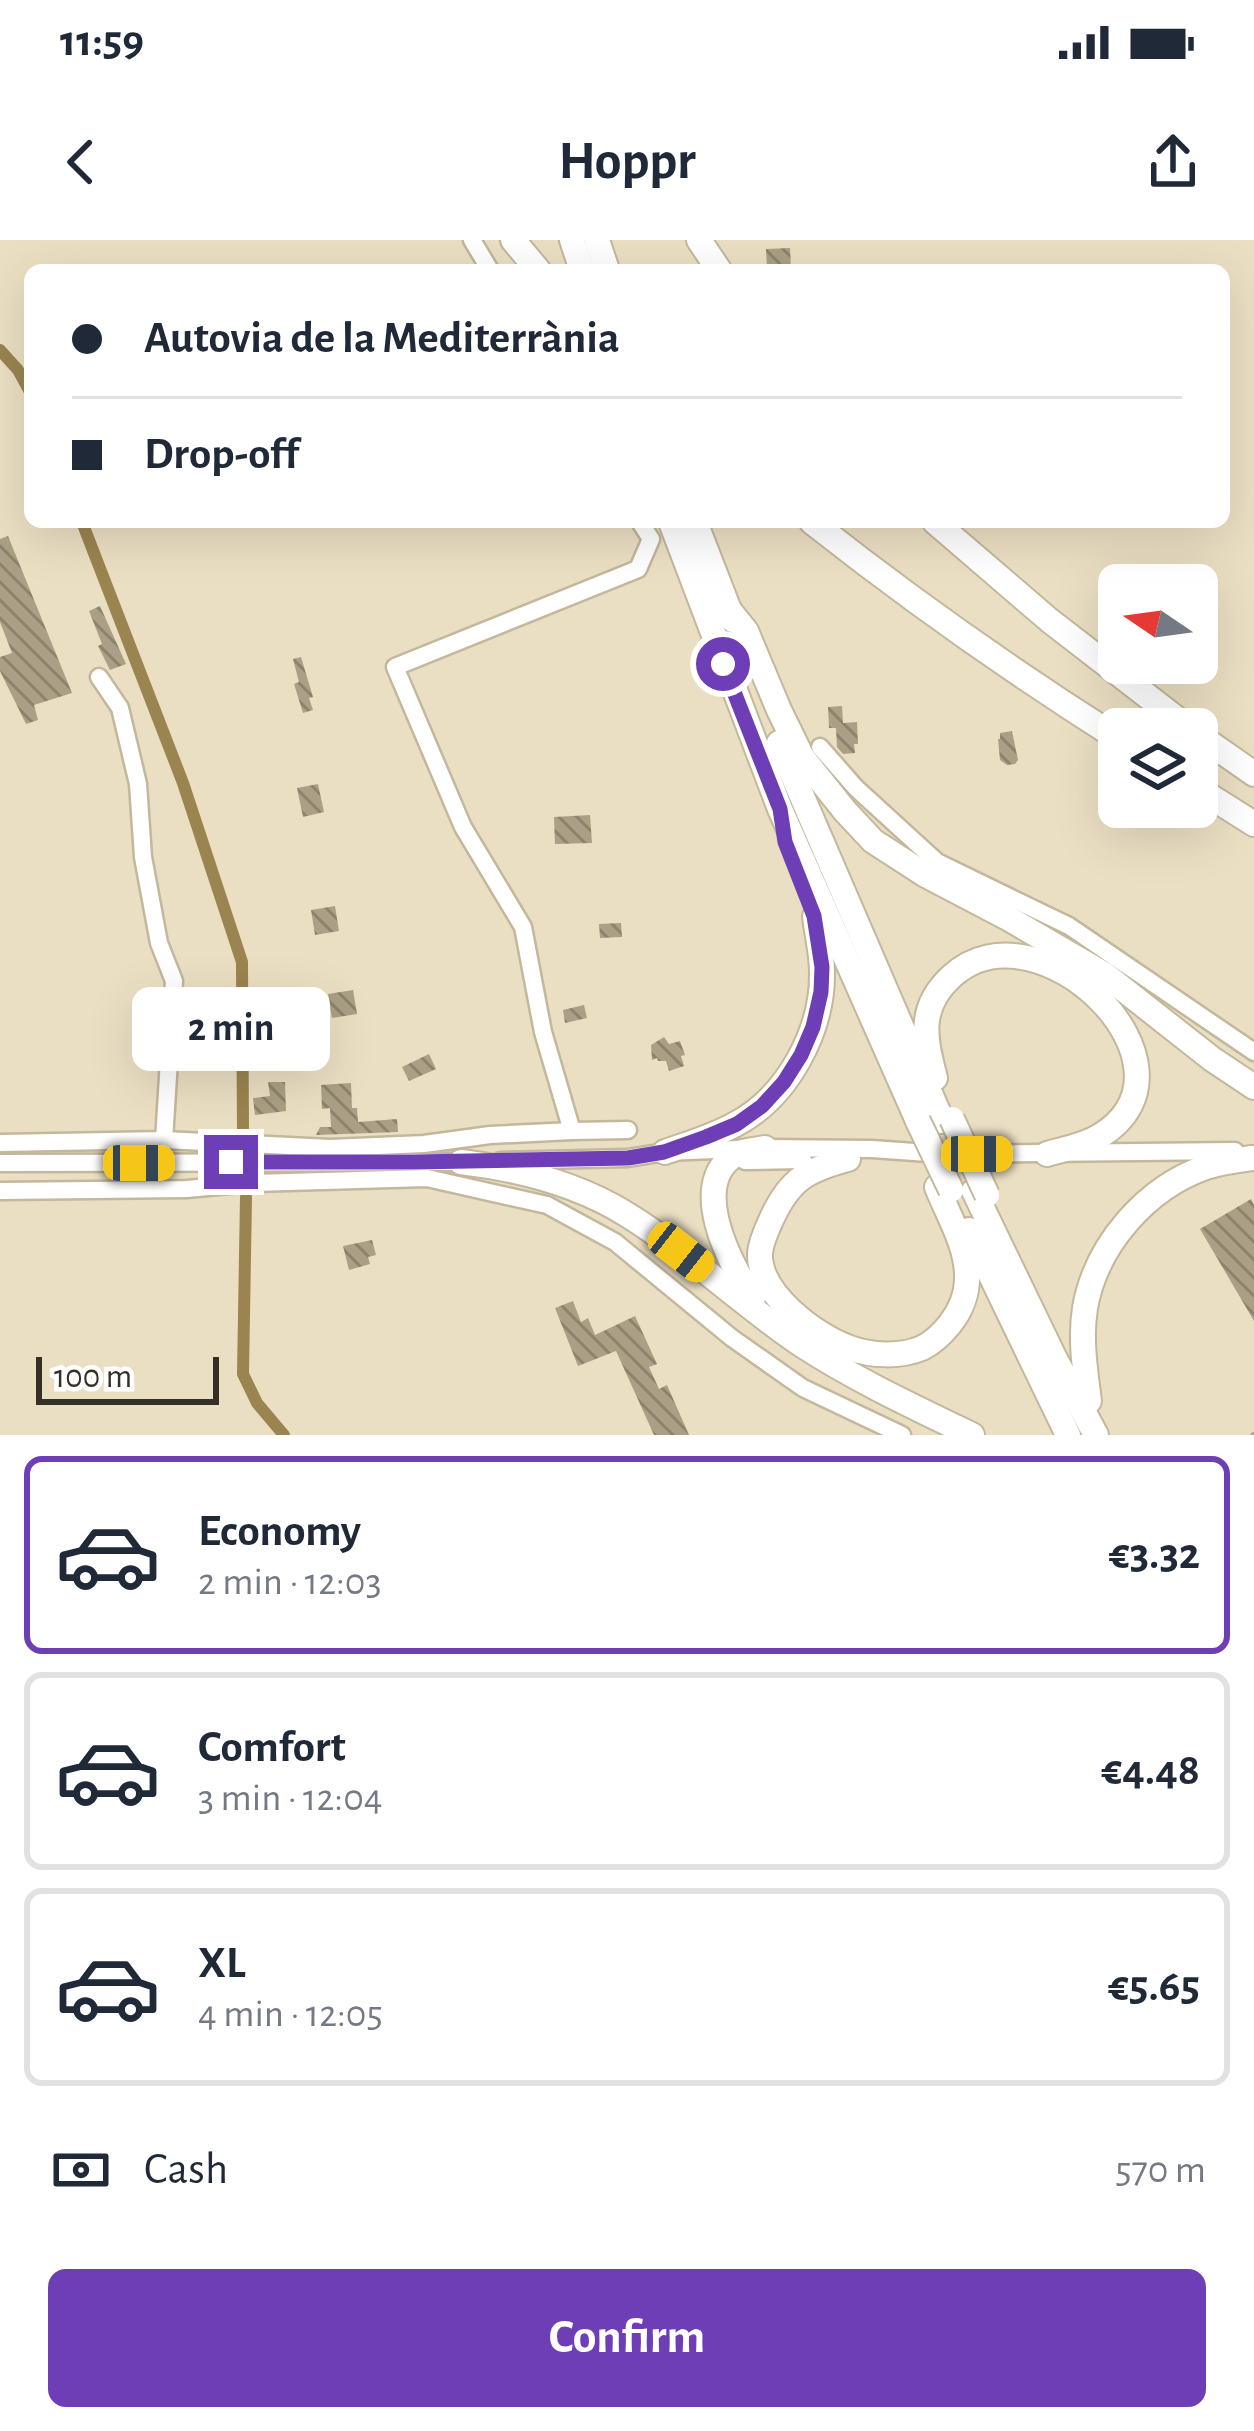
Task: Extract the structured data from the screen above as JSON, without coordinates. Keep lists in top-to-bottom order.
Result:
{
  "scale_bar": "100 m",
  "north": "left",
  "page": {
    "status": "11:59",
    "header": "Hoppr",
    "banner": ["Autovia de la Mediterrània", "Drop-off"],
    "bubble": "2 min",
    "scale": "100 m",
    "list": [
      {
        "name": "Economy",
        "note": "2 min · 12:03",
        "value": "€3.32"
      },
      {
        "name": "Comfort",
        "note": "3 min · 12:04",
        "value": "€4.48"
      },
      {
        "name": "XL",
        "note": "4 min · 12:05",
        "value": "€5.65"
      }
    ],
    "pay": ["Cash", "570 m"],
    "buttons": "Confirm"
  }
}
